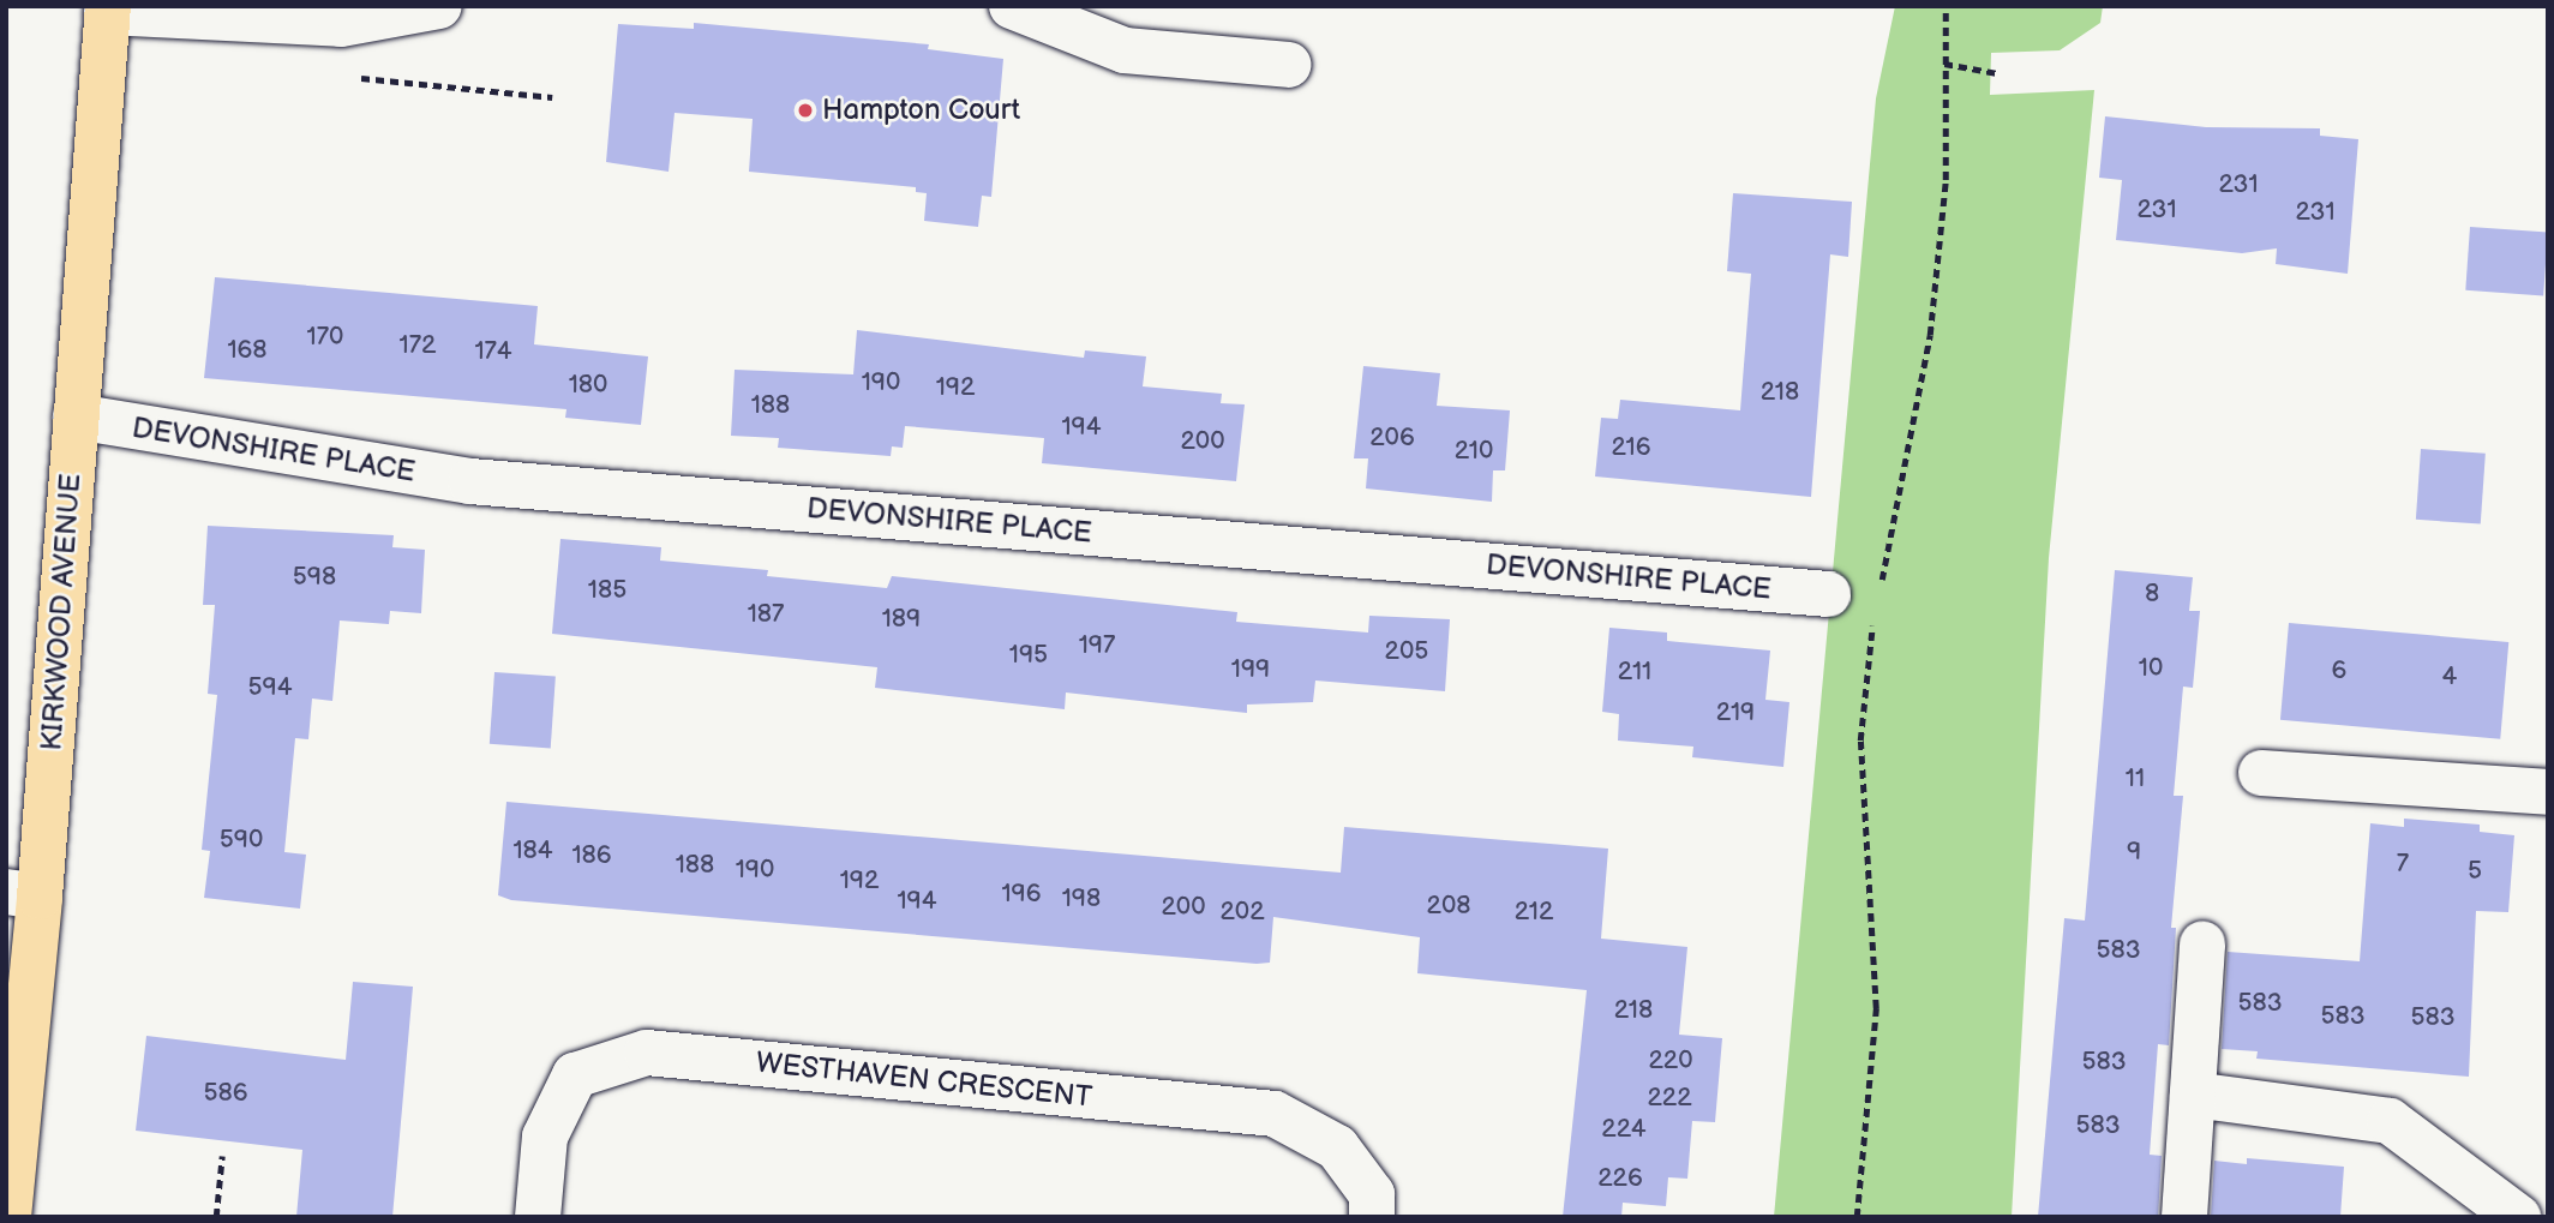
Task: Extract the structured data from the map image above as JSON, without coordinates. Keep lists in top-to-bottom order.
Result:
{
  "streets": {
    "main road": ["KIRKWOOD AVENUE"],
    "street": ["DEVONSHIRE PLACE", "WESTHAVEN CRESCENT"]
  },
  "crossings": [
    ["DEVONSHIRE PLACE", "KIRKWOOD AVENUE"]
  ],
  "places": ["Hampton Court"],
  "house_numbers": [
    "231",
    "231",
    "231",
    "170",
    "172",
    "168",
    "174",
    "190",
    "180",
    "192",
    "218",
    "188",
    "194",
    "206",
    "200",
    "216",
    "210",
    "598",
    "185",
    "8",
    "187",
    "189",
    "197",
    "205",
    "195",
    "10",
    "199",
    "6",
    "211",
    "4",
    "594",
    "219",
    "11",
    "590",
    "184",
    "9",
    "186",
    "7",
    "188",
    "190",
    "5",
    "192",
    "196",
    "198",
    "194",
    "208",
    "200",
    "202",
    "212",
    "583",
    "583",
    "218",
    "583",
    "583",
    "220",
    "583",
    "586",
    "222",
    "583",
    "224",
    "226"
  ]
}
